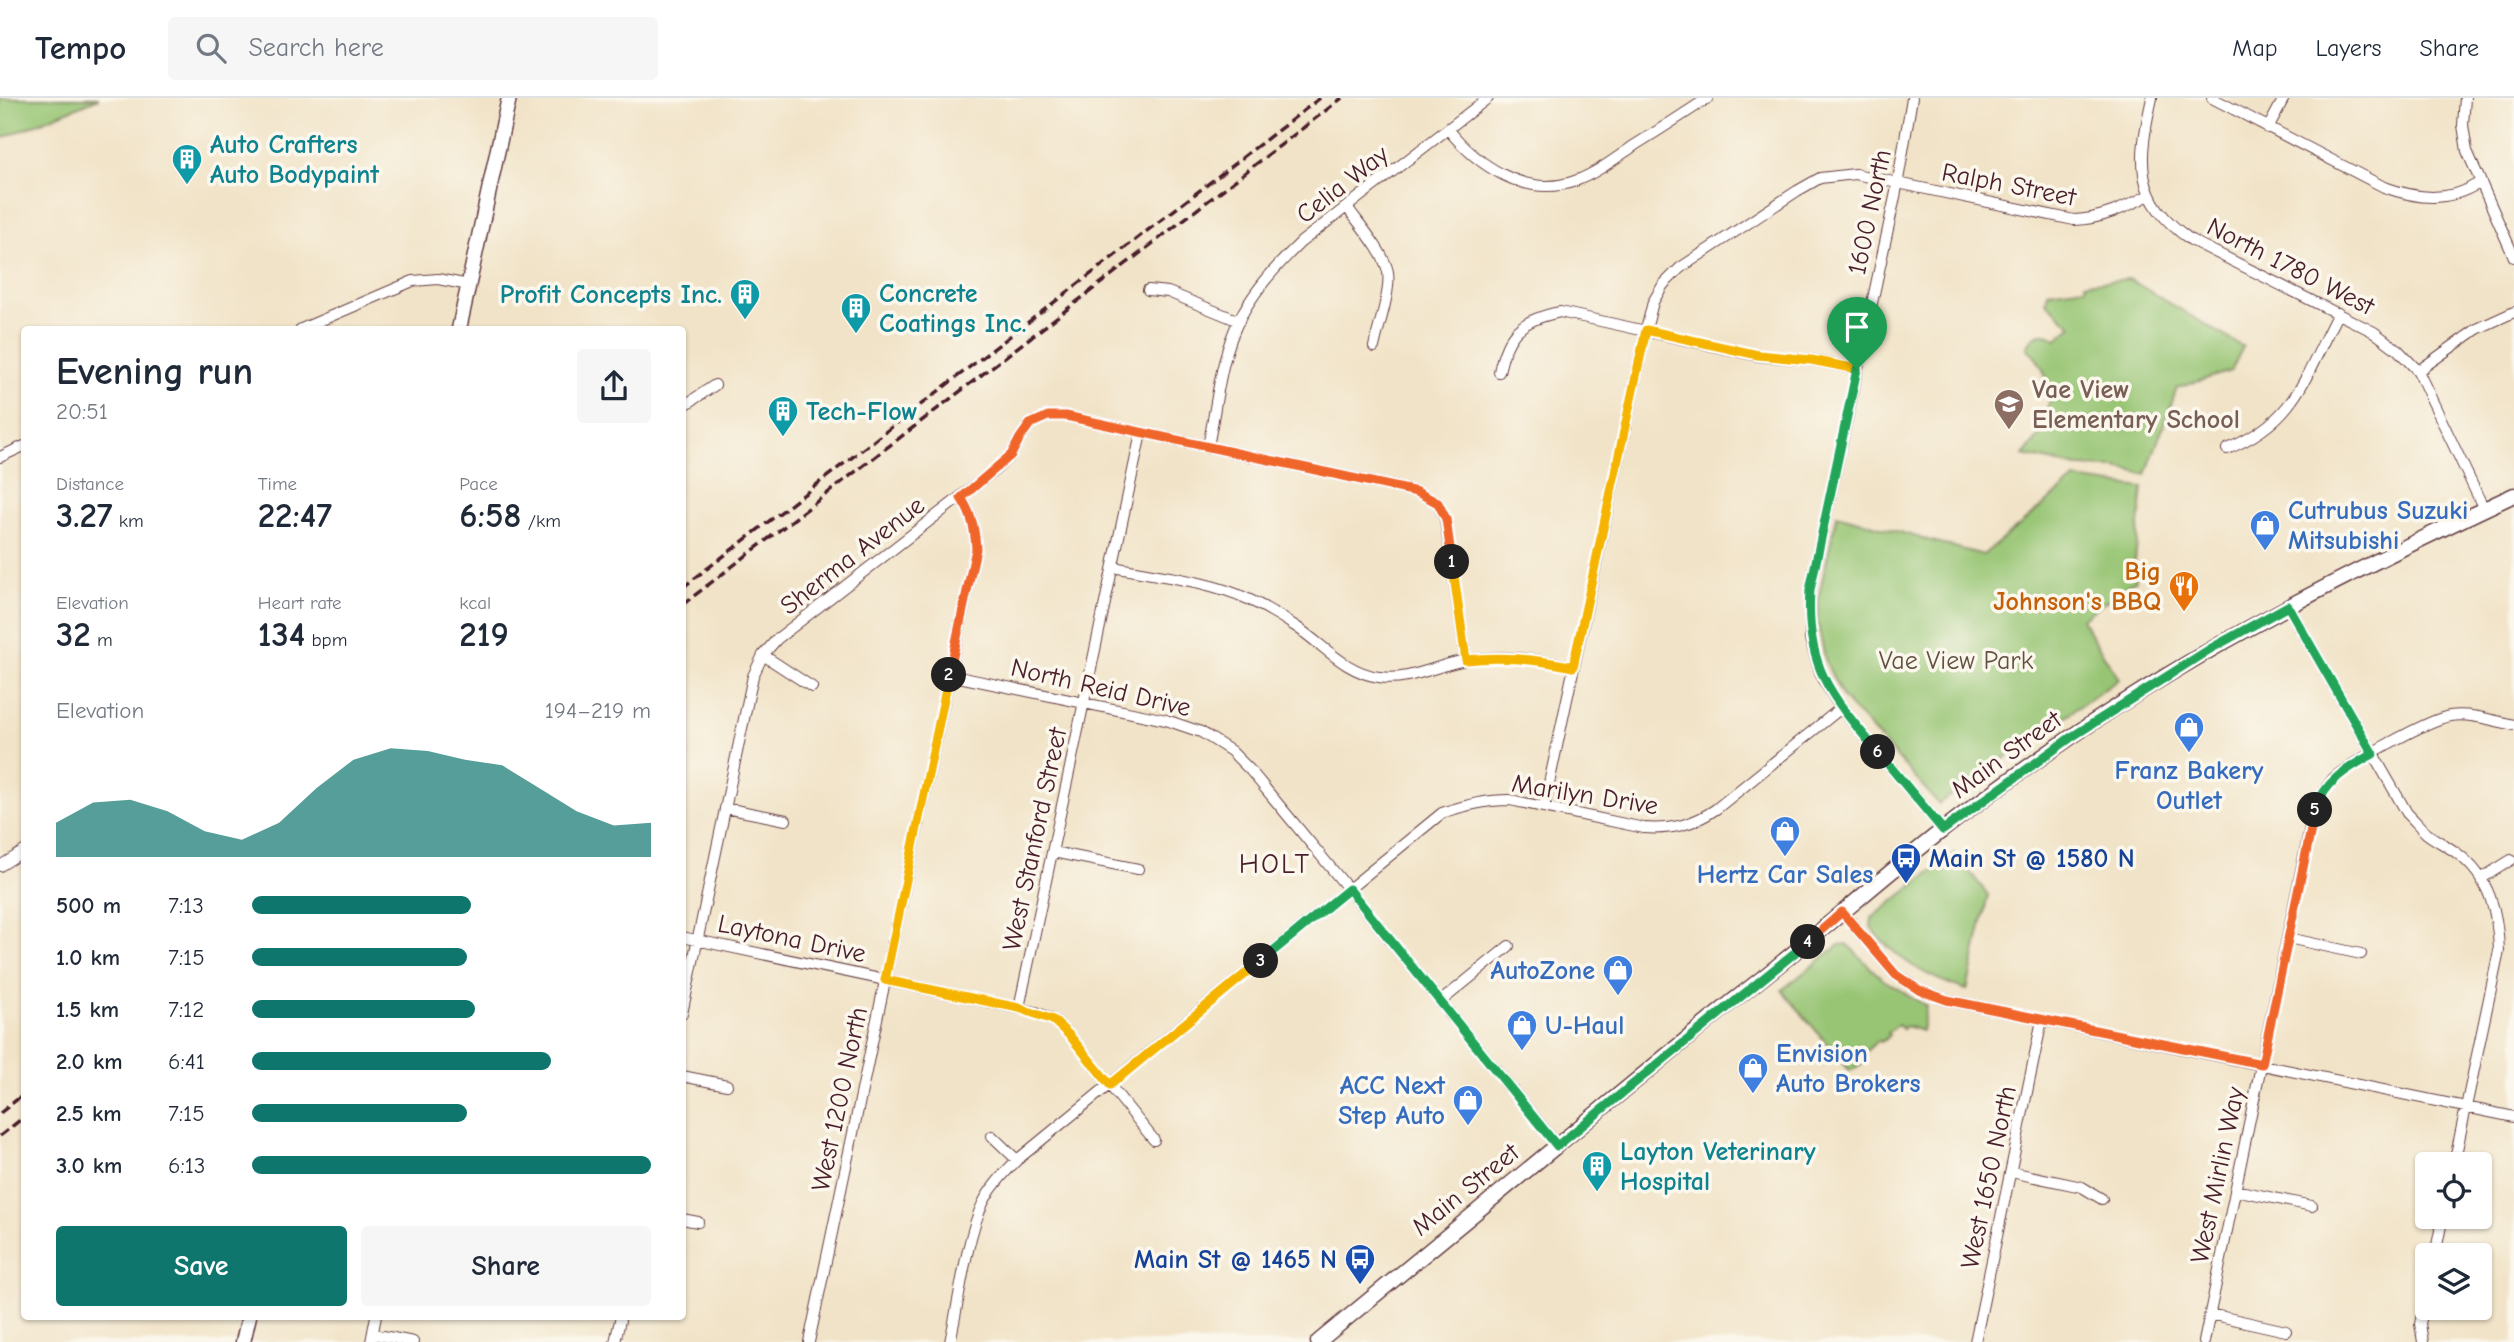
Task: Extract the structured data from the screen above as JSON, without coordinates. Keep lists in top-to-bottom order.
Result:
{
  "streets": {
    "main road": ["Main Street"],
    "street": [
      "Celia Way",
      "Ralph Street",
      "1600 North",
      "North 1780 West",
      "Sherma Avenue",
      "North Reid Drive",
      "Marilyn Drive",
      "West Stanford Street",
      "Laytona Drive",
      "West 1200 North",
      "West Mirlin Way",
      "West 1650 North"
    ]
  },
  "crossings": [
    ["Celia Way", "Sherma Avenue"],
    ["Ralph Street", "1600 North"],
    ["Ralph Street", "North 1780 West"],
    ["Ralph Street", "Marilyn Drive"],
    ["1600 North", "Main Street"],
    ["1600 North", "Marilyn Drive"],
    ["Sherma Avenue", "West Stanford Street"],
    ["Sherma Avenue", "West 1200 North"],
    ["North Reid Drive", "Main Street"],
    ["North Reid Drive", "Marilyn Drive"],
    ["North Reid Drive", "West Stanford Street"],
    ["North Reid Drive", "West 1200 North"],
    ["Marilyn Drive", "Laytona Drive"],
    ["West Stanford Street", "Laytona Drive"],
    ["Laytona Drive", "West 1200 North"]
  ],
  "districts": ["HOLT"],
  "parks": ["Vae View Park"],
  "places": {
    "building": [
      "Auto Crafters Auto Bodypaint",
      "Profit Concepts Inc.",
      "Concrete Coatings Inc.",
      "Tech-Flow",
      "Layton Veterinary Hospital"
    ],
    "school or university": ["Vae View Elementary School"],
    "shop": [
      "Cutrubus Suzuki Mitsubishi",
      "Franz Bakery Outlet",
      "Hertz Car Sales",
      "AutoZone",
      "U-Haul",
      "Envision Auto Brokers",
      "ACC Next Step Auto"
    ],
    "restaurant": ["Big Johnson's BBQ"],
    "bus stop": ["Main St @ 1580 N", "Main St @ 1465 N"]
  },
  "page": {
    "header": "Tempo",
    "search": "Search here",
    "nav": ["Map", "Layers", "Share"],
    "heading": ["Evening run", "20:51"],
    "stats": [
      ["Distance", "3.27 km"],
      ["Time", "22:47"],
      ["Pace", "6:58 /km"],
      ["Elevation", "32 m"],
      ["Heart rate", "134 bpm"],
      ["kcal", "219"]
    ],
    "pins": [
      "1",
      "2",
      "6",
      "5",
      "4",
      "3"
    ],
    "chart": ["Elevation", "194–219 m"],
    "list": [
      {
        "name": "500 m",
        "note": "7:13"
      },
      {
        "name": "1.0 km",
        "note": "7:15"
      },
      {
        "name": "1.5 km",
        "note": "7:12"
      },
      {
        "name": "2.0 km",
        "note": "6:41"
      },
      {
        "name": "2.5 km",
        "note": "7:15"
      },
      {
        "name": "3.0 km",
        "note": "6:13"
      }
    ],
    "buttons": ["Save", "Share"]
  }
}
